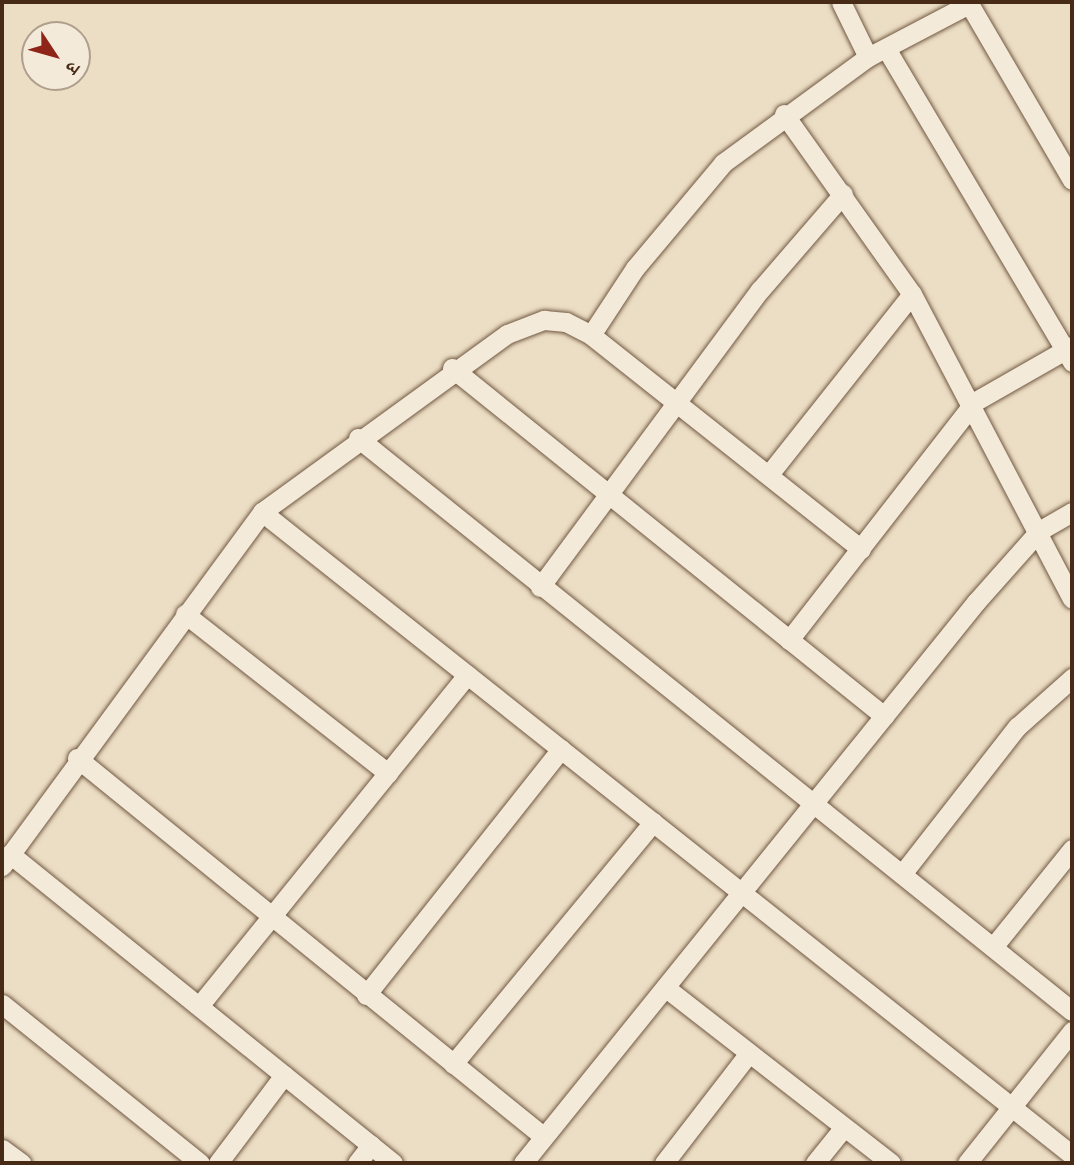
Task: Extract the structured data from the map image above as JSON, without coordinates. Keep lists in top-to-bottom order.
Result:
{
  "north": "bottom right"
}
